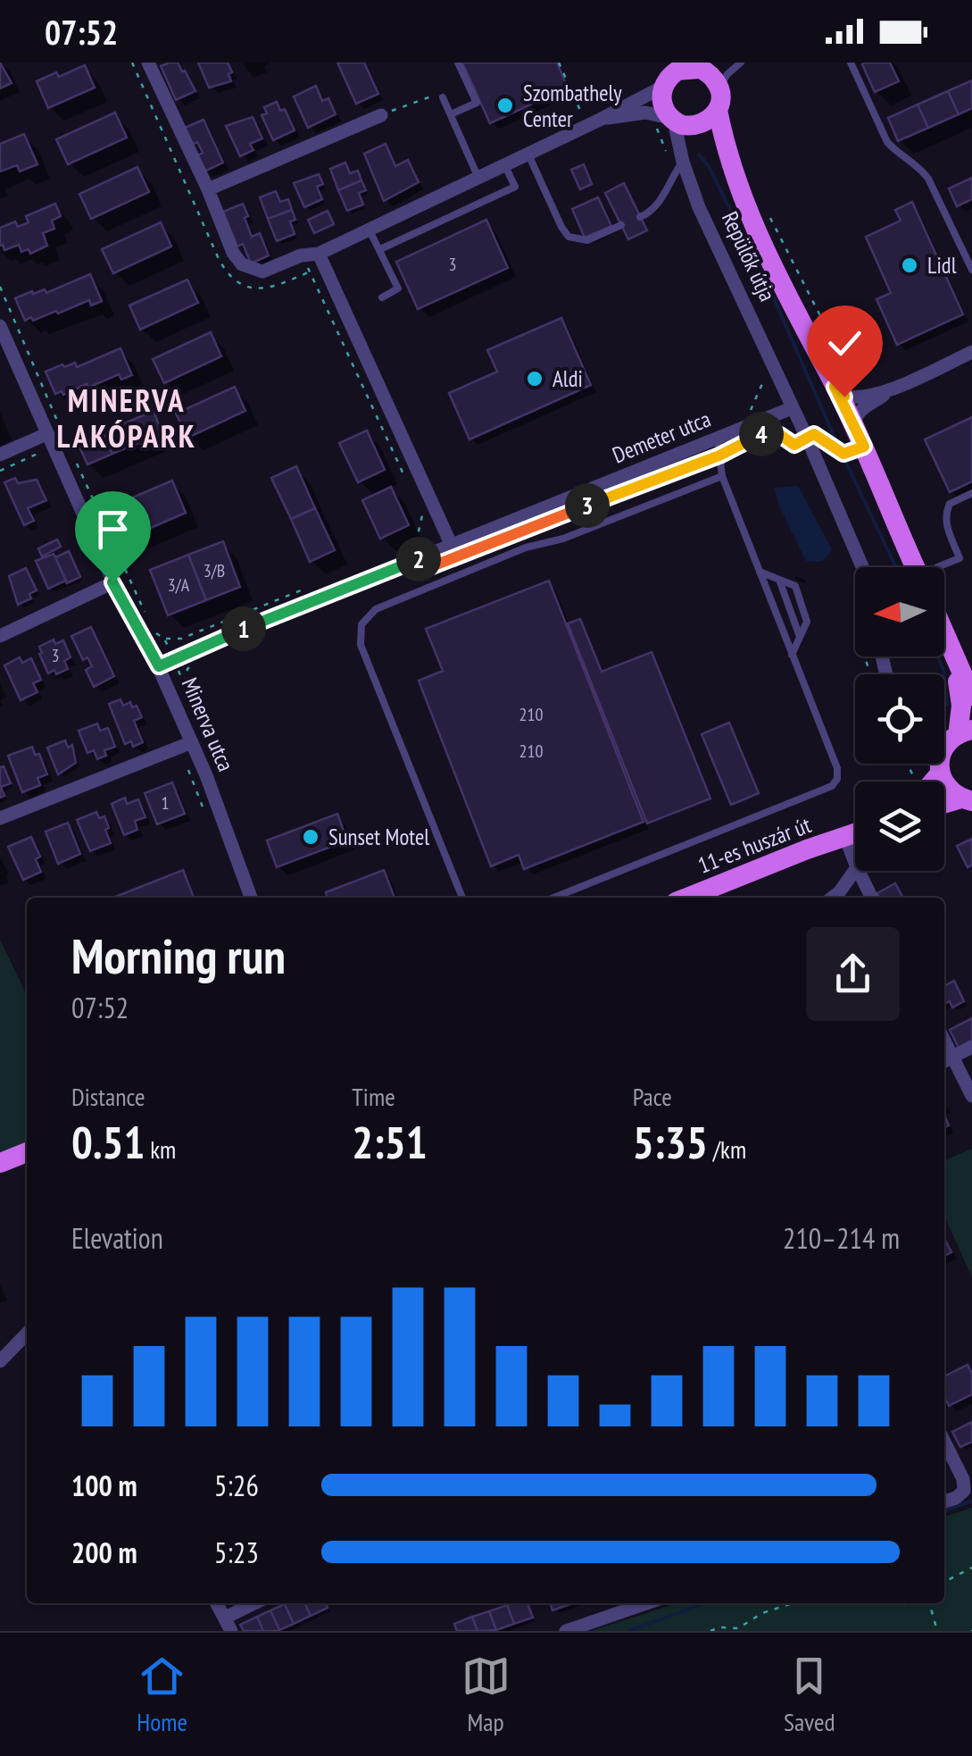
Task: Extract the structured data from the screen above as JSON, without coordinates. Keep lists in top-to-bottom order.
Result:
{
  "streets": {
    "main road": ["Repülők útja", "11-es huszár út"],
    "street": ["Demeter utca", "Minerva utca"]
  },
  "crossings": [
    ["Repülők útja", "Demeter utca"],
    ["Demeter utca", "Minerva utca"]
  ],
  "districts": ["MINERVA LAKÓPARK"],
  "places": [
    "Szombathely Center",
    "Lidl",
    "Aldi",
    "Sunset Motel"
  ],
  "house_numbers": [
    "3",
    "3/B",
    "3/A",
    "3",
    "210",
    "210",
    "1"
  ],
  "north": "left",
  "page": {
    "status": "07:52",
    "pins": [
      "4",
      "3",
      "2",
      "1"
    ],
    "heading": ["Morning run", "07:52"],
    "stats": [
      ["Distance", "0.51 km"],
      ["Time", "2:51"],
      ["Pace", "5:35 /km"]
    ],
    "chart": ["Elevation", "210–214 m"],
    "list": [
      {
        "name": "100 m",
        "note": "5:26"
      },
      {
        "name": "200 m",
        "note": "5:23"
      }
    ],
    "tabs": ["Home", "Map", "Saved"]
  }
}
